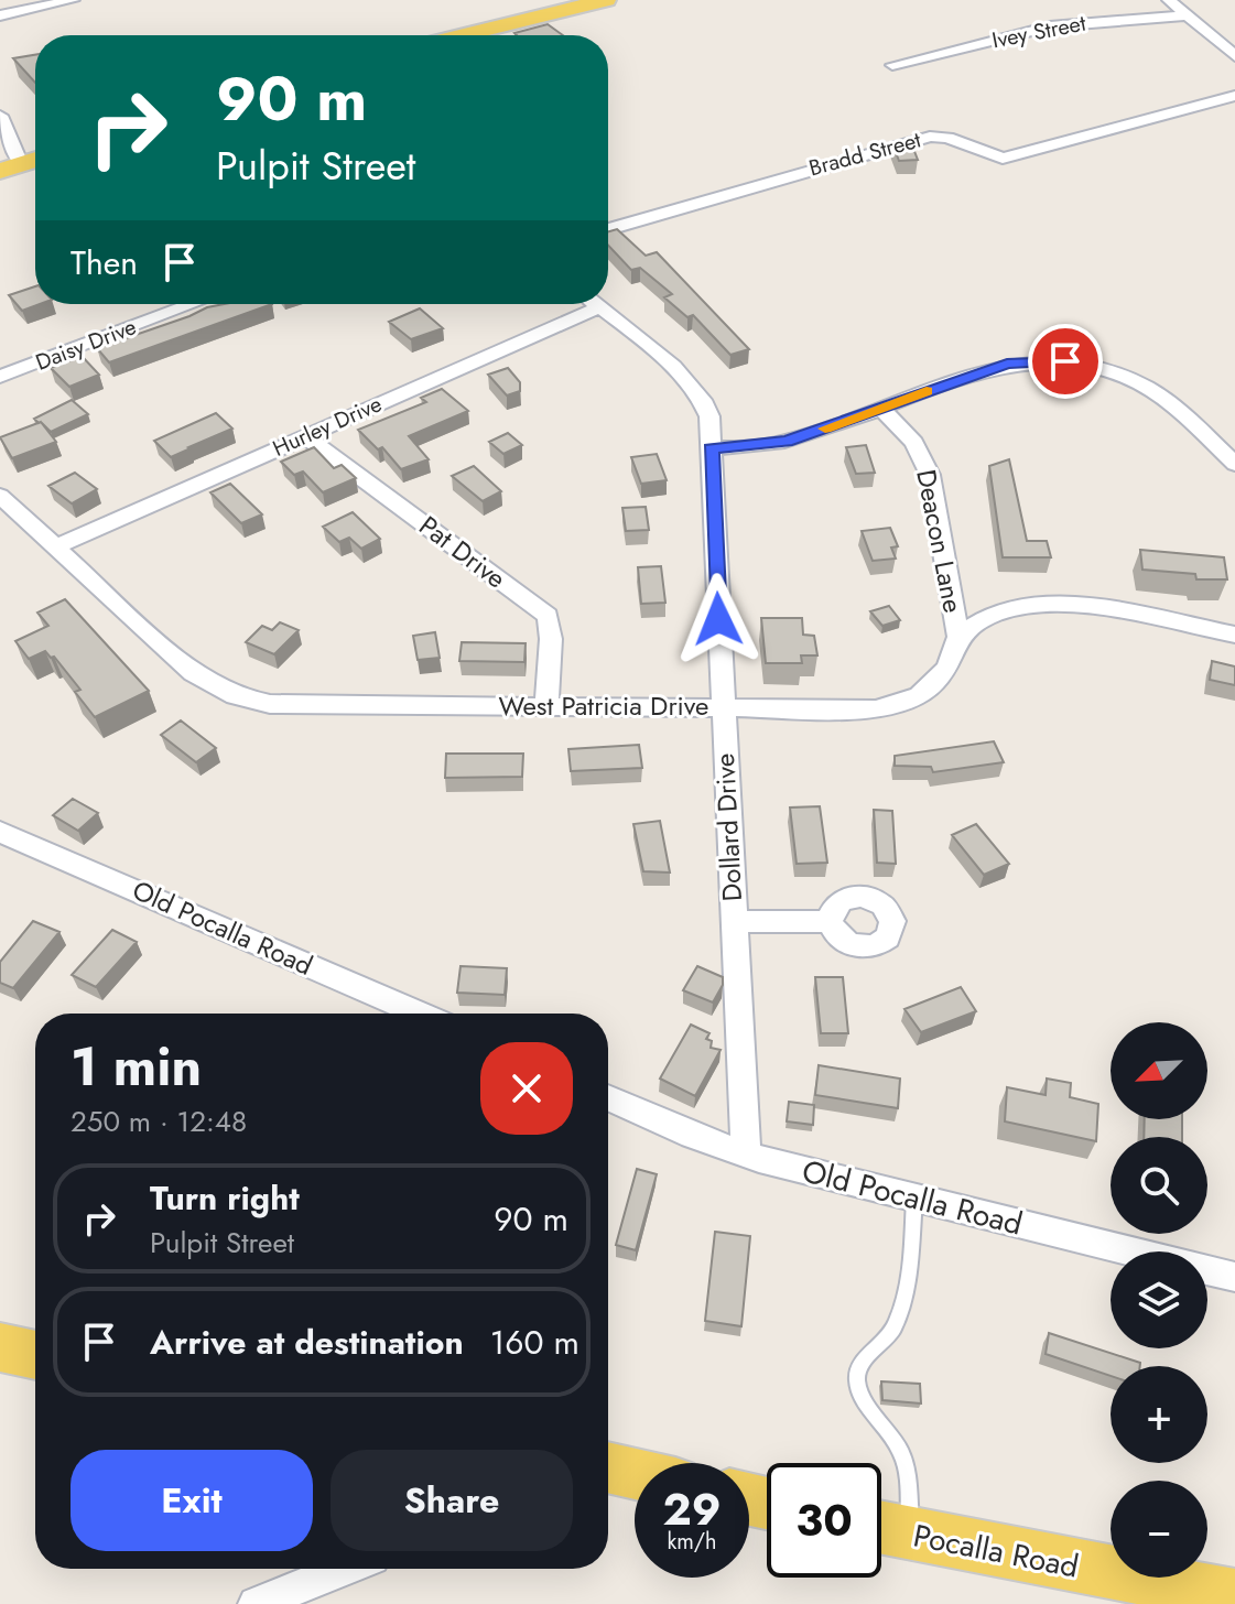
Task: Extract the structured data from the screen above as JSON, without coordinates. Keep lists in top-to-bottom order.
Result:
{
  "streets": {
    "main road": ["Pocalla Road"],
    "street": [
      "Ivey Street",
      "Bradd Street",
      "Daisy Drive",
      "Hurley Drive",
      "Deacon Lane",
      "Pat Drive",
      "West Patricia Drive",
      "Dollard Drive",
      "Old Pocalla Road"
    ]
  },
  "crossings": [
    ["Hurley Drive", "Pat Drive"],
    ["Hurley Drive", "West Patricia Drive"],
    ["Deacon Lane", "West Patricia Drive"],
    ["Pat Drive", "West Patricia Drive"],
    ["West Patricia Drive", "Dollard Drive"],
    ["Dollard Drive", "Old Pocalla Road"]
  ],
  "north": "bottom left",
  "page": {
    "turn": ["90 m", "Pulpit Street"],
    "then": "Then",
    "heading": ["1 min", "250 m · 12:48"],
    "map_buttons": ["+", "−"],
    "list": [
      {
        "name": "Turn right",
        "note": "Pulpit Street",
        "value": "90 m"
      },
      {
        "name": "Arrive at destination",
        "value": "160 m"
      }
    ],
    "buttons": ["Exit", "Share"],
    "speed": "29 km/h",
    "limit": "30"
  }
}
